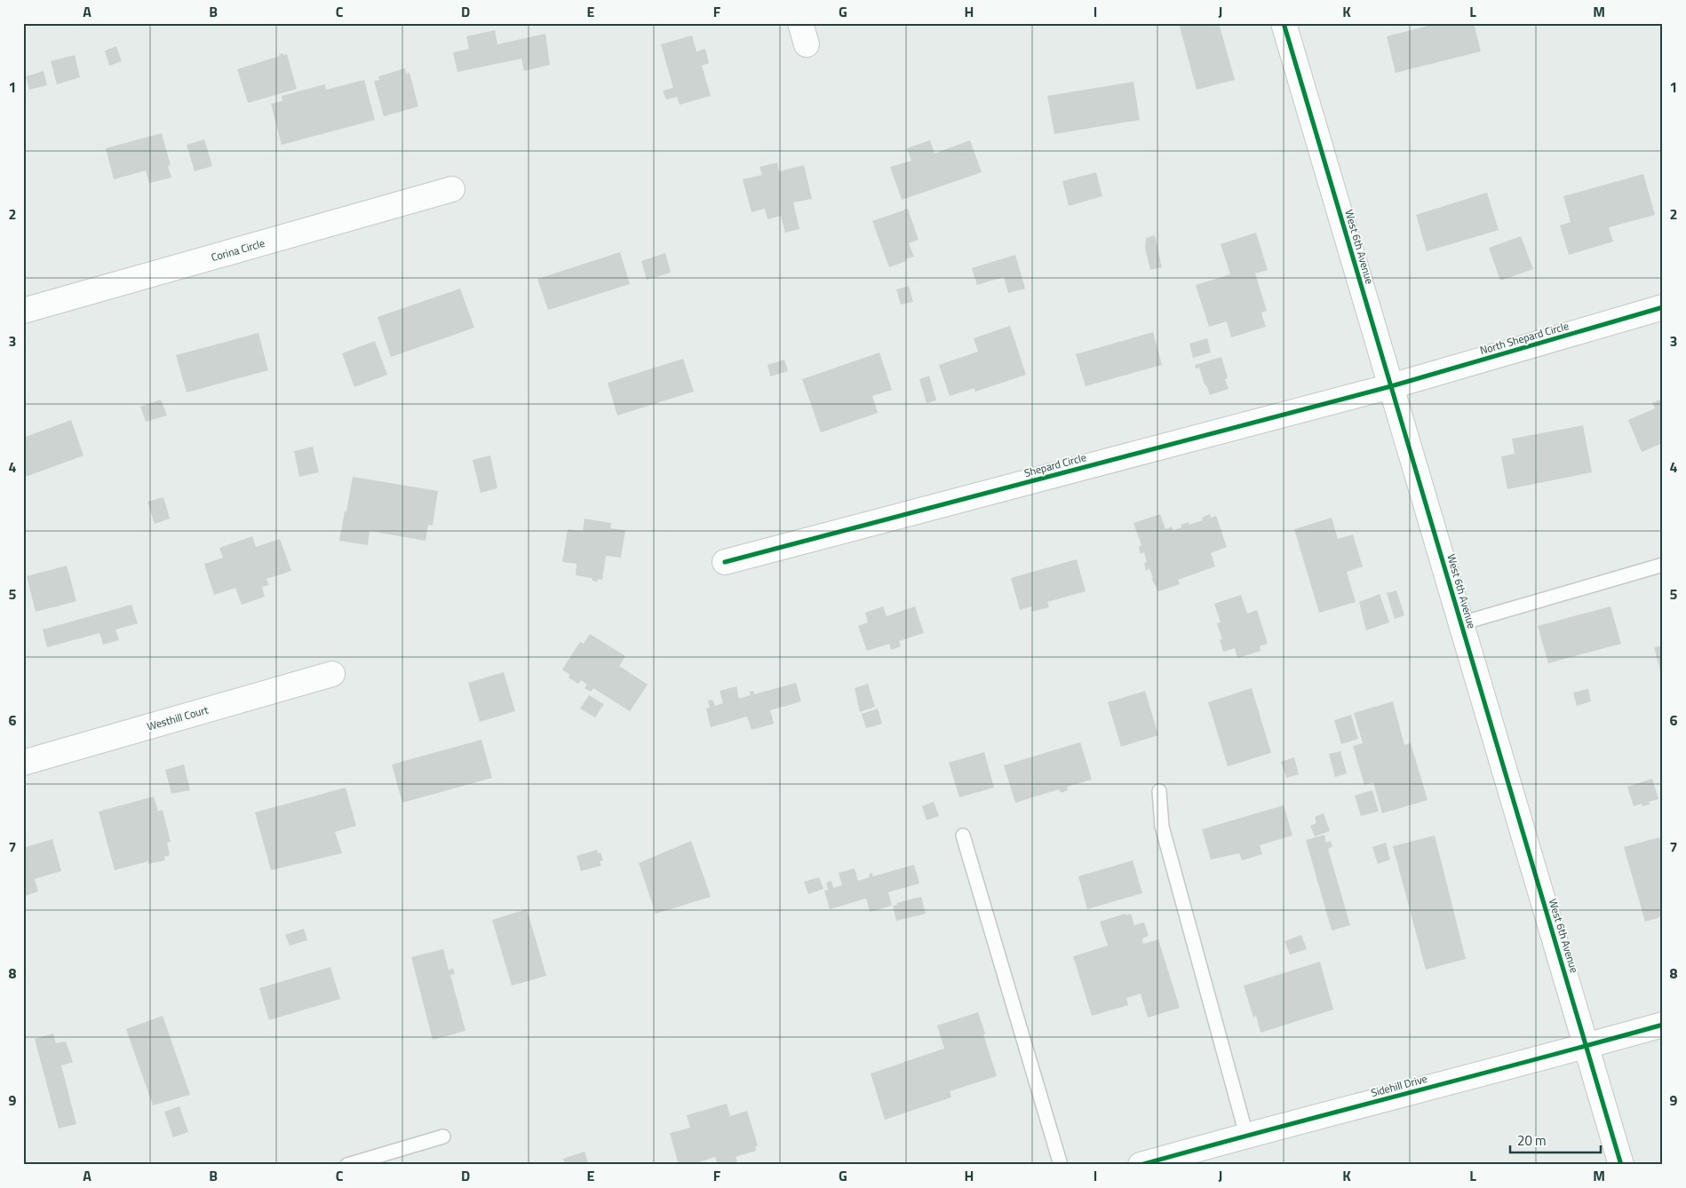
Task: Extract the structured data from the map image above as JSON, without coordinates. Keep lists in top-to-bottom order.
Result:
{
  "streets": {
    "street": [
      "West 6th Avenue",
      "Corina Circle",
      "North Shepard Circle",
      "Shepard Circle",
      "Westhill Court",
      "Sidehill Drive"
    ]
  },
  "crossings": [
    ["West 6th Avenue", "North Shepard Circle"],
    ["West 6th Avenue", "Shepard Circle"],
    ["West 6th Avenue", "Sidehill Drive"],
    ["North Shepard Circle", "Shepard Circle"]
  ],
  "scale_bar": "20 m",
  "grid": {
    "columns": [
      "A",
      "B",
      "C",
      "D",
      "E",
      "F",
      "G",
      "H",
      "I",
      "J",
      "K",
      "L",
      "M"
    ],
    "rows": [
      "1",
      "2",
      "3",
      "4",
      "5",
      "6",
      "7",
      "8",
      "9"
    ]
  }
}
